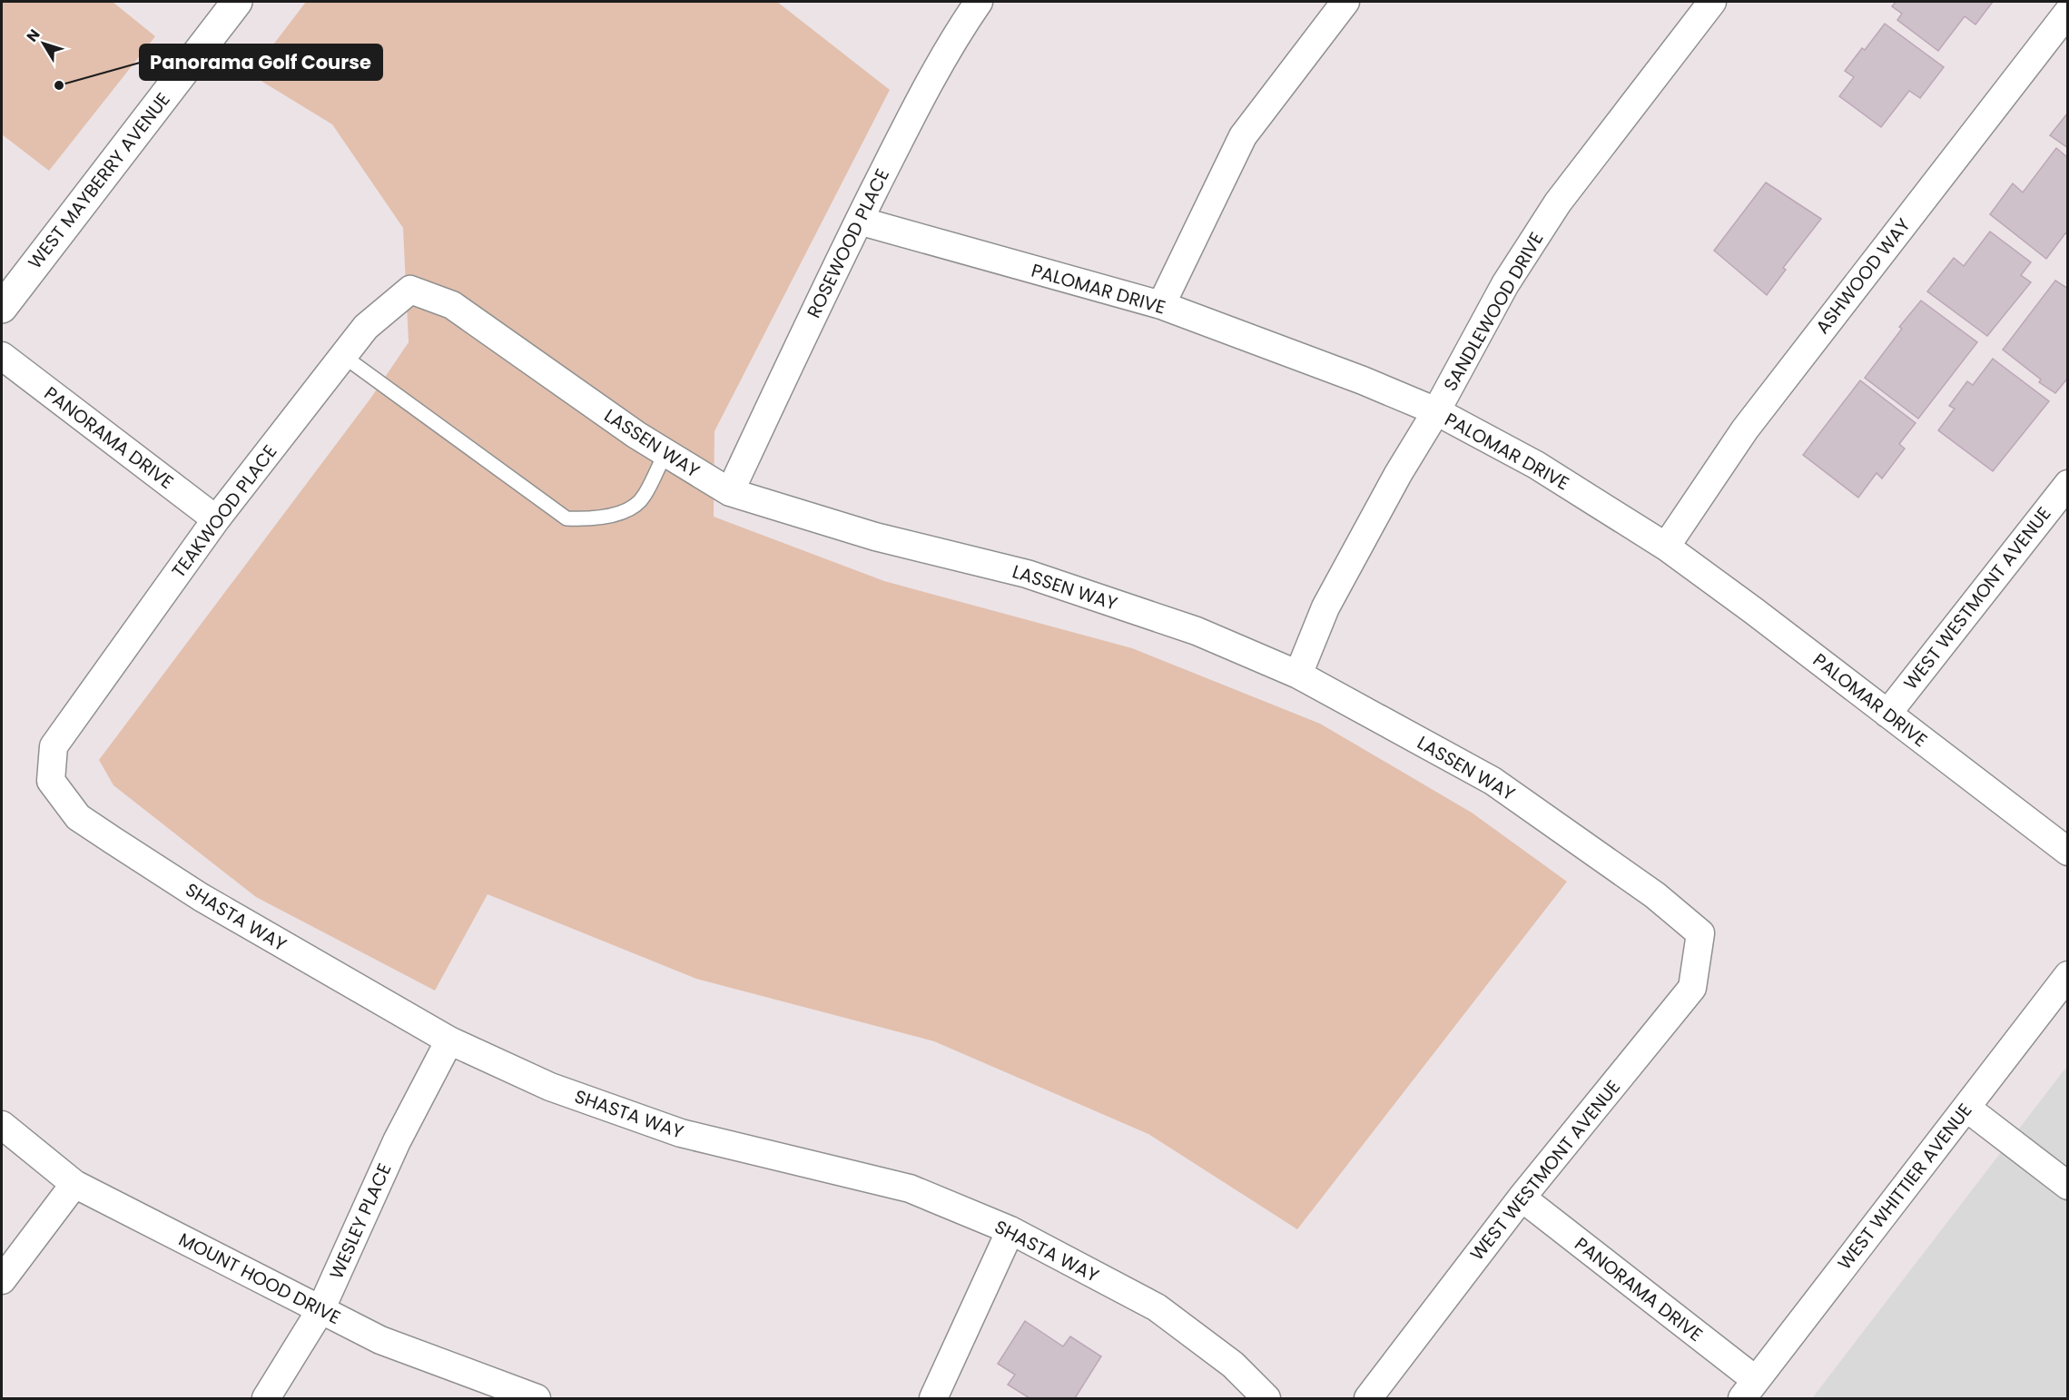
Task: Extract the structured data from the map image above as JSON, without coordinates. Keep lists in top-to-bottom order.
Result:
{
  "streets": {
    "street": [
      "WEST MAYBERRY AVENUE",
      "ROSEWOOD PLACE",
      "ASHWOOD WAY",
      "PALOMAR DRIVE",
      "SANDLEWOOD DRIVE",
      "PANORAMA DRIVE",
      "LASSEN WAY",
      "TEAKWOOD PLACE",
      "WEST WESTMONT AVENUE",
      "SHASTA WAY",
      "WEST WHITTIER AVENUE",
      "WESLEY PLACE",
      "MOUNT HOOD DRIVE"
    ]
  },
  "crossings": [
    ["ROSEWOOD PLACE", "PALOMAR DRIVE"],
    ["ROSEWOOD PLACE", "LASSEN WAY"],
    ["ASHWOOD WAY", "PALOMAR DRIVE"],
    ["PALOMAR DRIVE", "SANDLEWOOD DRIVE"],
    ["PALOMAR DRIVE", "WEST WESTMONT AVENUE"],
    ["SANDLEWOOD DRIVE", "LASSEN WAY"],
    ["PANORAMA DRIVE", "TEAKWOOD PLACE"],
    ["PANORAMA DRIVE", "WEST WESTMONT AVENUE"],
    ["PANORAMA DRIVE", "WEST WHITTIER AVENUE"],
    ["LASSEN WAY", "TEAKWOOD PLACE"],
    ["LASSEN WAY", "WEST WESTMONT AVENUE"],
    ["TEAKWOOD PLACE", "SHASTA WAY"],
    ["SHASTA WAY", "WESLEY PLACE"],
    ["WESLEY PLACE", "MOUNT HOOD DRIVE"]
  ],
  "places": ["Panorama Golf Course"],
  "north": "top left"
}
